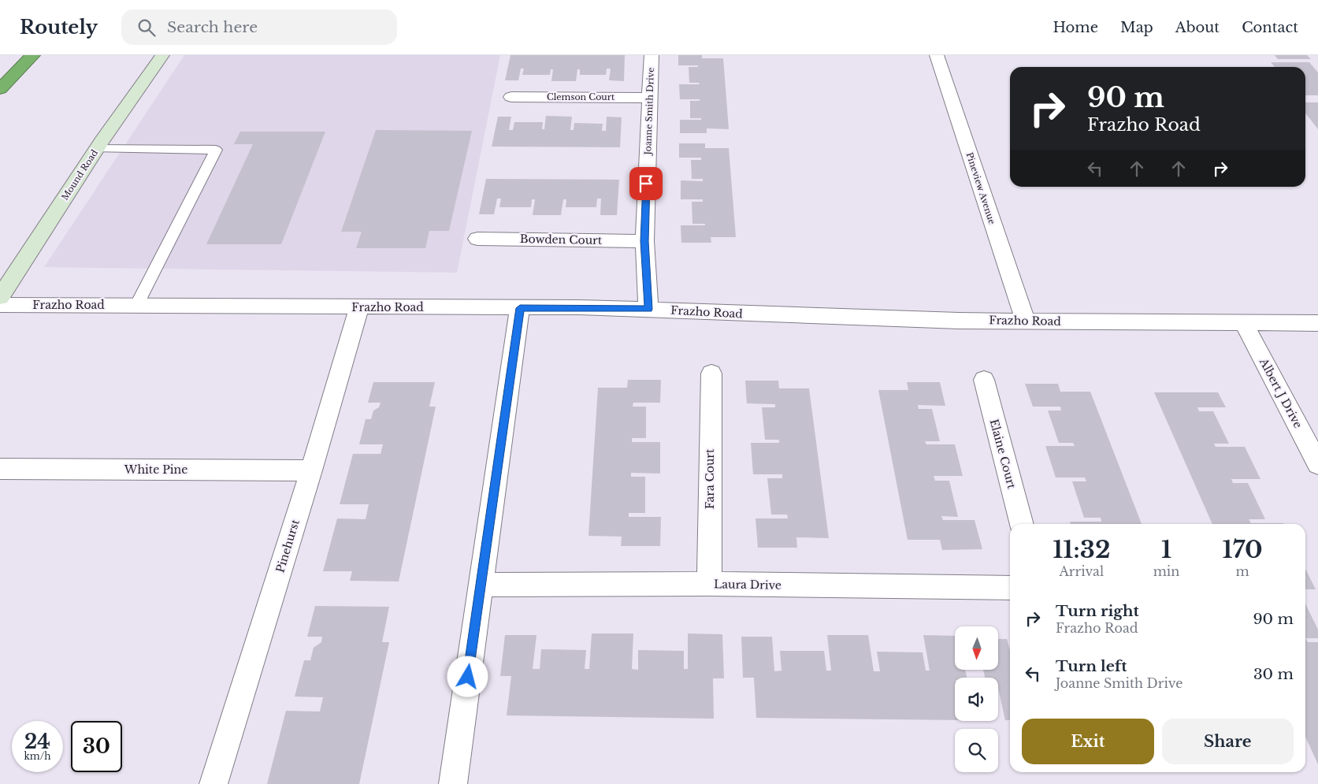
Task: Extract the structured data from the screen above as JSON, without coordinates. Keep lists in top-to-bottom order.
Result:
{
  "streets": {
    "street": [
      "Clemson Court",
      "Joanne Smith Drive",
      "Mound Road",
      "Pineview Avenue",
      "Bowden Court",
      "Frazho Road",
      "Albert J Drive",
      "Elaine Court",
      "White Pine",
      "Fara Court",
      "Pinehurst",
      "Laura Drive"
    ]
  },
  "crossings": [
    ["Clemson Court", "Joanne Smith Drive"],
    ["Joanne Smith Drive", "Bowden Court"],
    ["Joanne Smith Drive", "Frazho Road"],
    ["Pineview Avenue", "Frazho Road"],
    ["Frazho Road", "Albert J Drive"],
    ["Frazho Road", "Pinehurst"],
    ["White Pine", "Pinehurst"],
    ["Fara Court", "Laura Drive"]
  ],
  "north": "bottom",
  "page": {
    "header": "Routely",
    "search": "Search here",
    "nav": [
      "Home",
      "Map",
      "About",
      "Contact"
    ],
    "turn": ["90 m", "Frazho Road"],
    "eta": [
      "11:32",
      "Arrival",
      "1",
      "min",
      "170",
      "m"
    ],
    "list": [
      {
        "name": "Turn right",
        "note": "Frazho Road",
        "value": "90 m"
      },
      {
        "name": "Turn left",
        "note": "Joanne Smith Drive",
        "value": "30 m"
      }
    ],
    "buttons": ["Exit", "Share"],
    "speed": "24 km/h",
    "limit": "30"
  }
}
